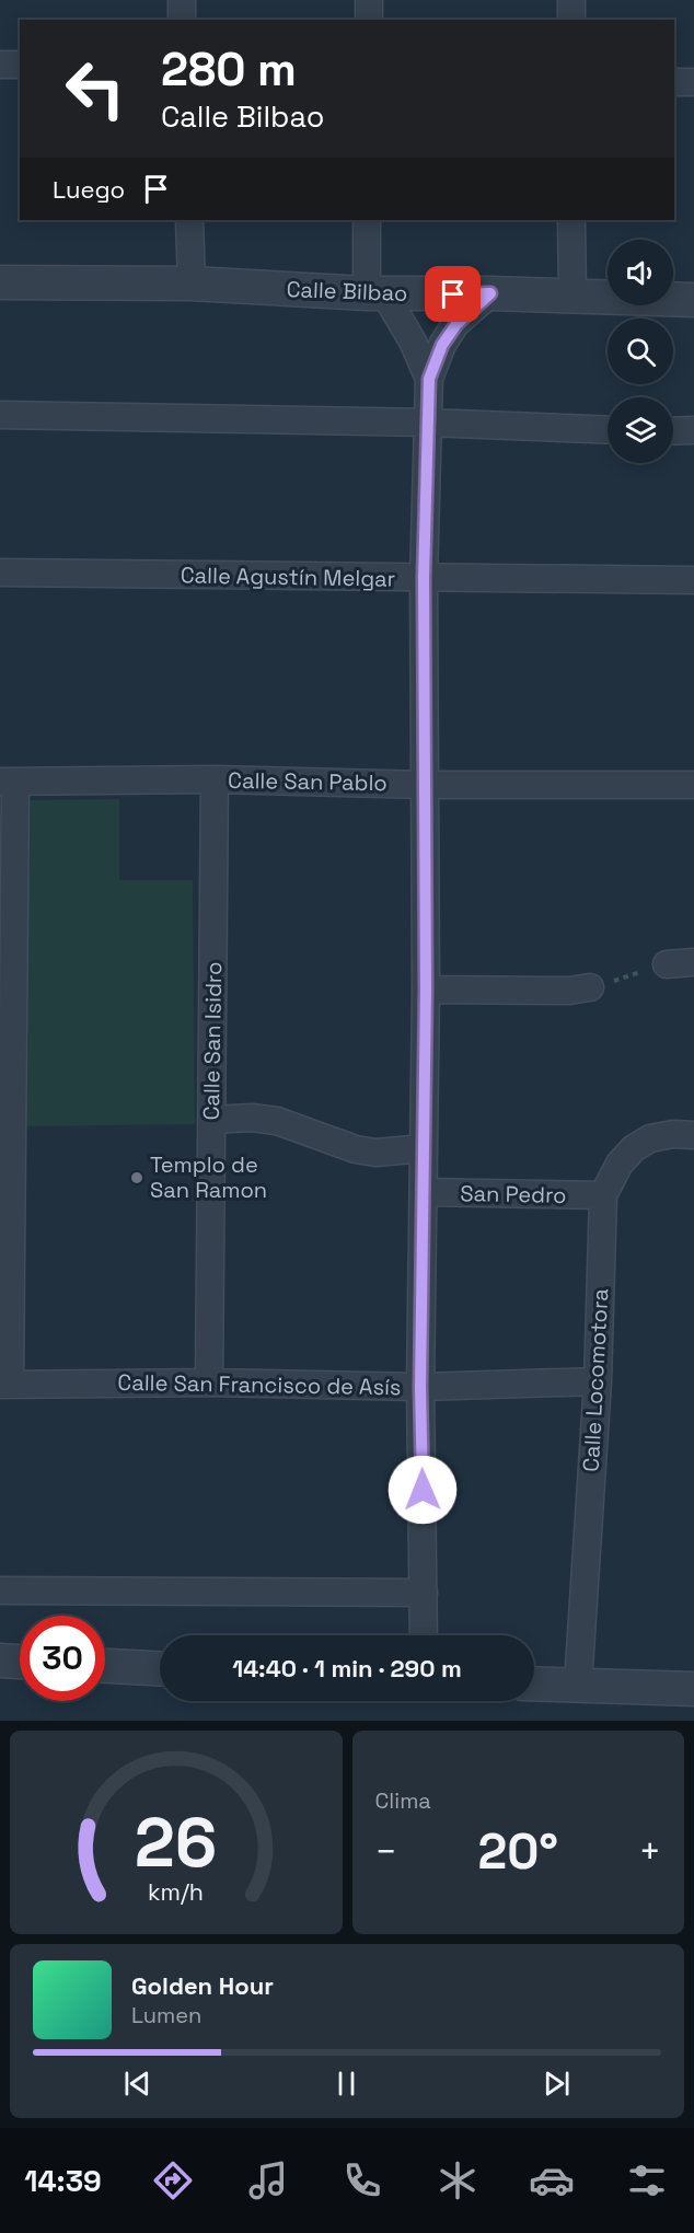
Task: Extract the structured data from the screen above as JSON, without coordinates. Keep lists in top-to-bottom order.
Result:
{
  "streets": {
    "street": [
      "Calle Bilbao",
      "Calle Agustín Melgar",
      "Calle San Pablo",
      "Calle San Isidro",
      "San Pedro",
      "Calle Locomotora",
      "Calle San Francisco de Asís"
    ]
  },
  "crossings": [
    ["Calle San Pablo", "Calle San Isidro"],
    ["Calle San Isidro", "Calle San Francisco de Asís"],
    ["San Pedro", "Calle Locomotora"],
    ["Calle Locomotora", "Calle San Francisco de Asís"]
  ],
  "places": ["Templo de San Ramon"],
  "page": {
    "turn": ["280 m", "Calle Bilbao"],
    "then": "Luego",
    "limit": "30",
    "trip": "14:40 · 1 min · 290 m",
    "tile": "Clima",
    "heat": ["−", "20°", "+"],
    "song": ["Golden Hour", "Lumen"],
    "tabs": "14:39",
    "gauge": ["26", "km/h"]
  }
}
